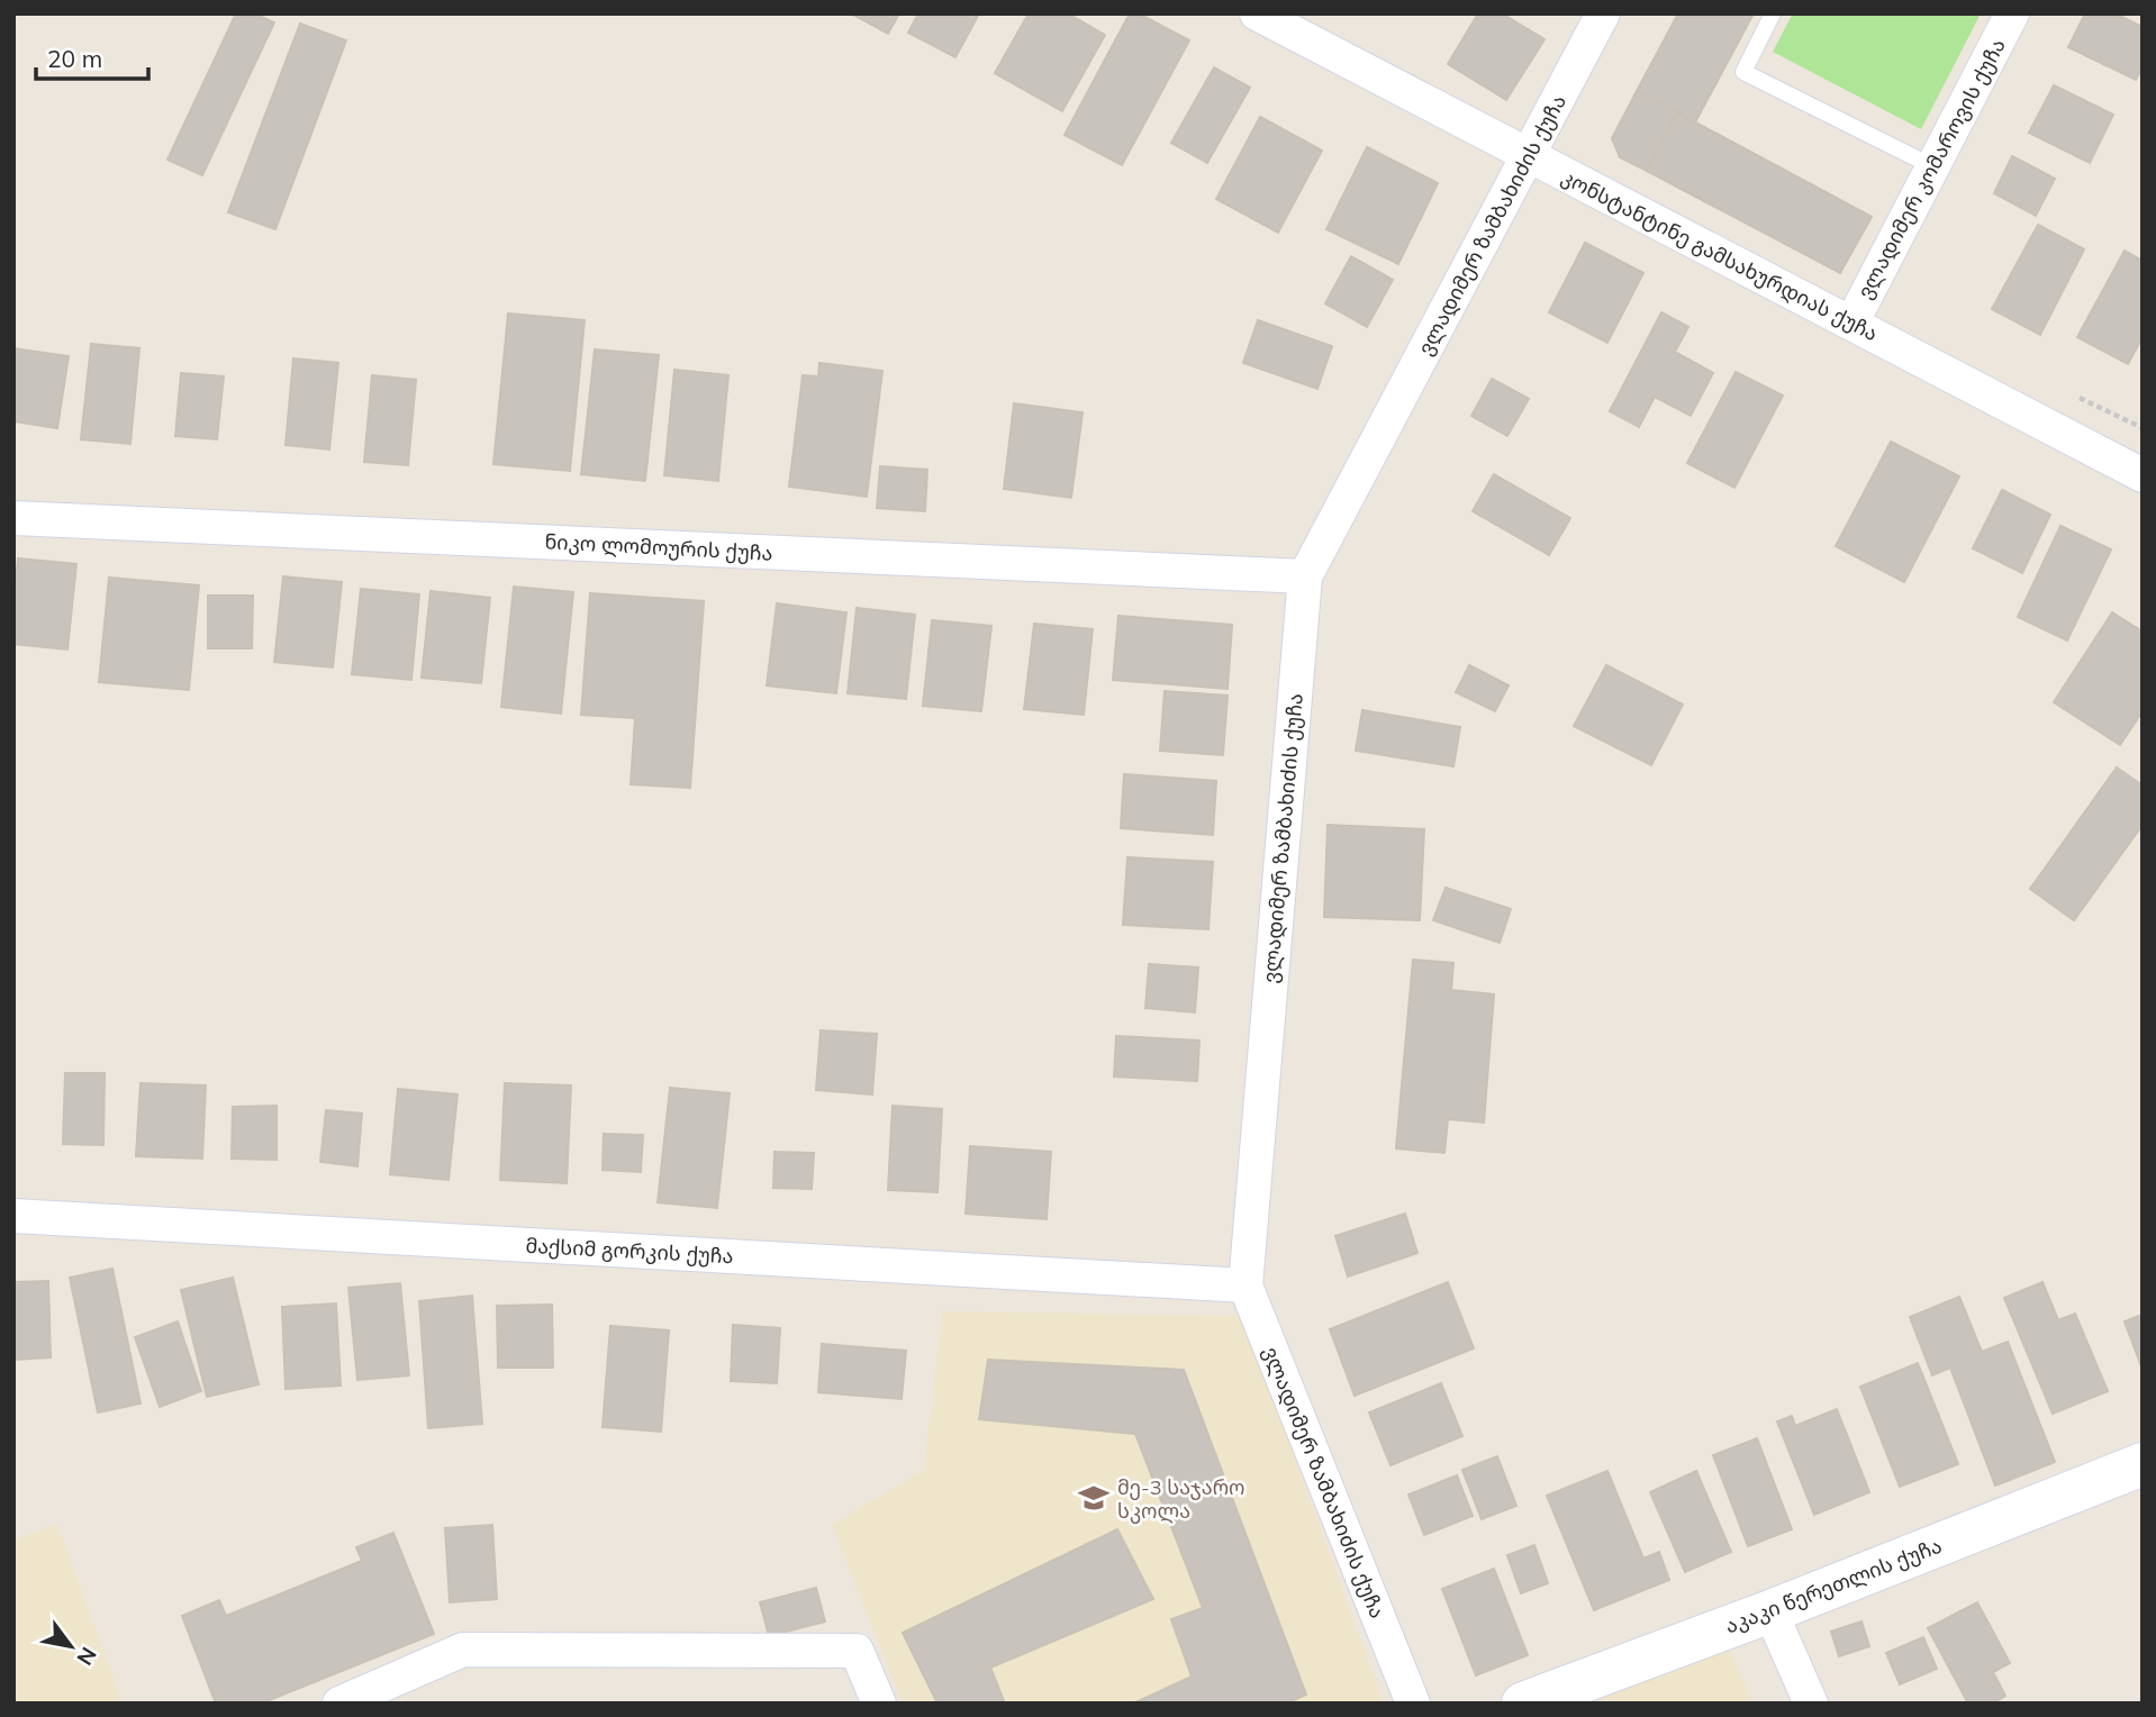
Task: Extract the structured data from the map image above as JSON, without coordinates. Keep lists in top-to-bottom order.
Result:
{
  "streets": {
    "main road": ["აკაკი წერეთლის ქუჩა"],
    "street": [
      "ვლადიმერ კომაროვის ქუჩა",
      "ვლადიმერ ზამბახიძის ქუჩა",
      "კონსტანტინე გამსახურდიას ქუჩა",
      "ნიკო ლომოურის ქუჩა",
      "მაქსიმ გორკის ქუჩა"
    ]
  },
  "crossings": [
    ["ვლადიმერ კომაროვის ქუჩა", "კონსტანტინე გამსახურდიას ქუჩა"],
    ["ვლადიმერ ზამბახიძის ქუჩა", "კონსტანტინე გამსახურდიას ქუჩა"],
    ["ვლადიმერ ზამბახიძის ქუჩა", "ნიკო ლომოურის ქუჩა"],
    ["ვლადიმერ ზამბახიძის ქუჩა", "მაქსიმ გორკის ქუჩა"]
  ],
  "places": {
    "school or university": ["მე-3 საჯარო სკოლა"]
  },
  "scale_bar": "20 m",
  "north": "bottom right"
}
